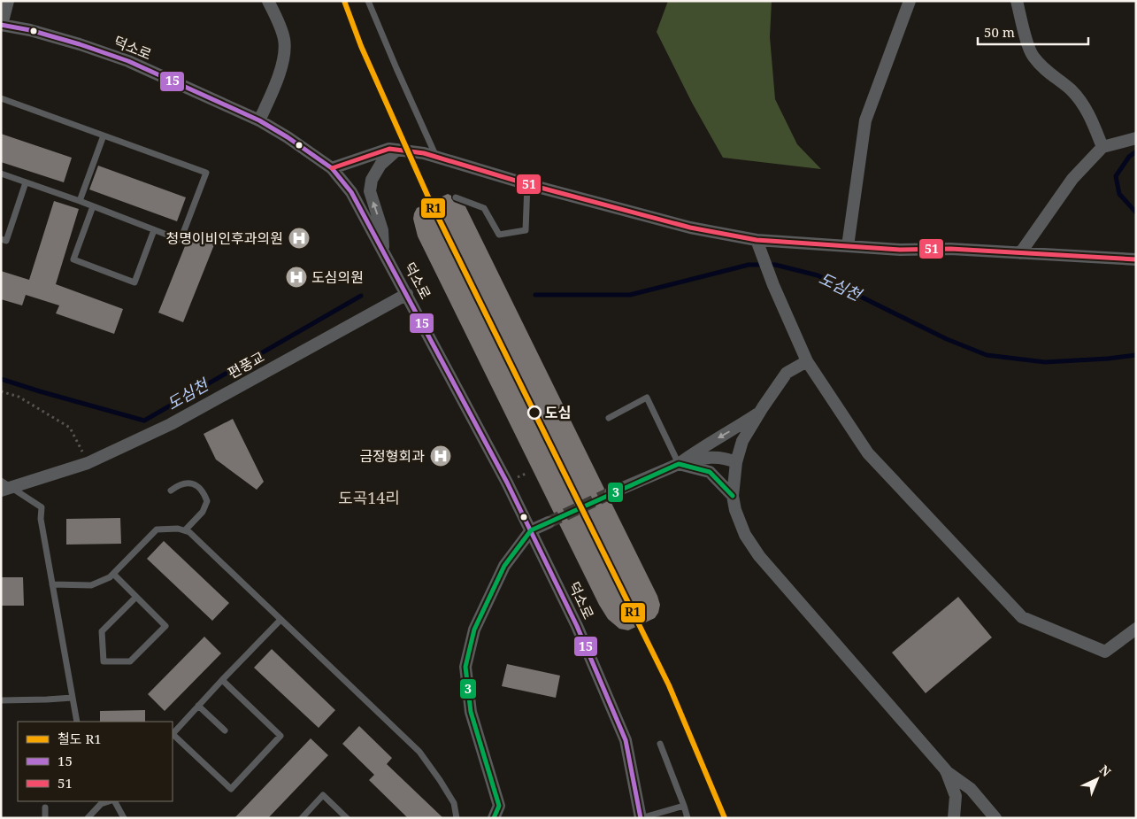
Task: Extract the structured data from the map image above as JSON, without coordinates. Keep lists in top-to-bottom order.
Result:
{
  "streets": {
    "street": ["덕소로", "편풍교"]
  },
  "crossings": [
    ["덕소로", "편풍교"]
  ],
  "districts": ["도곡14리"],
  "water": ["도심천"],
  "places": {
    "hospital": ["청명이비인후과의원", "도심의원", "금정형회과"],
    "other": ["도심"]
  },
  "lines": [
    "rail line R1",
    "transit line 15",
    "transit line 51",
    "transit line 3"
  ],
  "legend": ["철도 R1", "15", "51"],
  "scale_bar": "50 m",
  "north": "top right"
}
